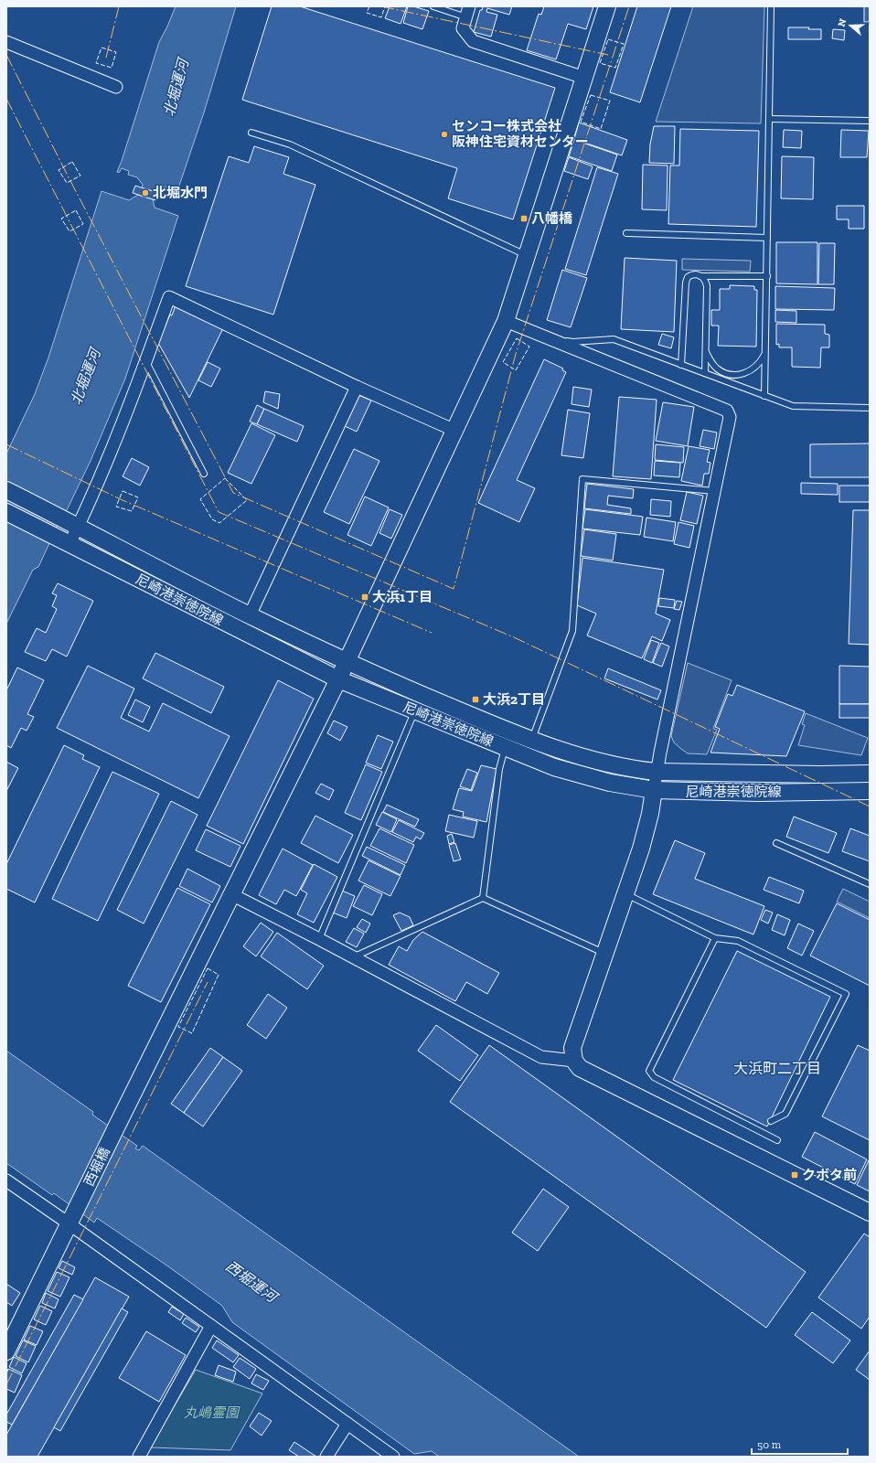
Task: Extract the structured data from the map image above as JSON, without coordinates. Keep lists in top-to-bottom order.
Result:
{
  "streets": {
    "street": ["尼崎港崇徳院線", "西堀橋"]
  },
  "crossings": [
    ["尼崎港崇徳院線", "西堀橋"]
  ],
  "districts": ["大浜町二丁目"],
  "water": ["北堀運河", "西堀運河"],
  "parks": ["丸嶋霊園"],
  "places": {
    "other": ["センコー株式会社 阪神住宅資材センター", "北堀水門"],
    "transit": [
      "八幡橋",
      "大浜1丁目",
      "大浜2丁目",
      "クボタ前"
    ]
  },
  "scale_bar": "50 m",
  "north": "left"
}
